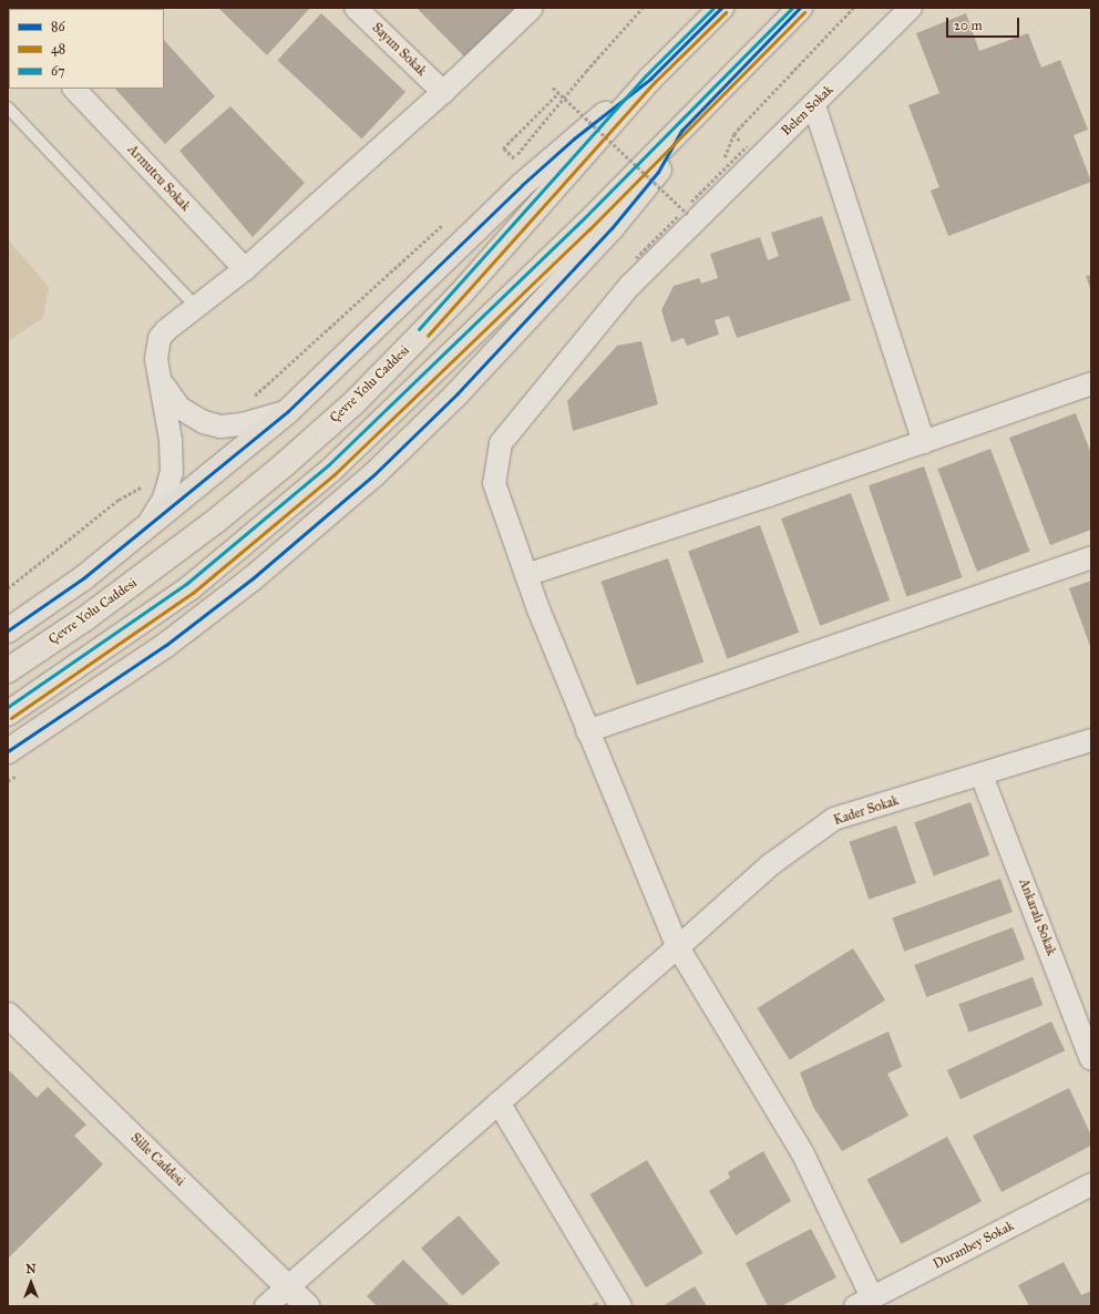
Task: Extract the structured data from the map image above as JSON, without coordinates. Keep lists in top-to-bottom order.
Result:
{
  "streets": {
    "highway": ["Çevre Yolu Caddesi"],
    "street": [
      "Sayım Sokak",
      "Belen Sokak",
      "Armutcu Sokak",
      "Kader Sokak",
      "Ankaralı Sokak",
      "Sille Caddesi",
      "Duranbey Sokak"
    ]
  },
  "crossings": [
    ["Belen Sokak", "Kader Sokak"],
    ["Belen Sokak", "Duranbey Sokak"],
    ["Kader Sokak", "Ankaralı Sokak"],
    ["Kader Sokak", "Sille Caddesi"]
  ],
  "lines": ["transit line 86", "transit line 67", "transit line 48"],
  "legend": ["86", "48", "67"],
  "scale_bar": "20 m",
  "north": "top"
}
